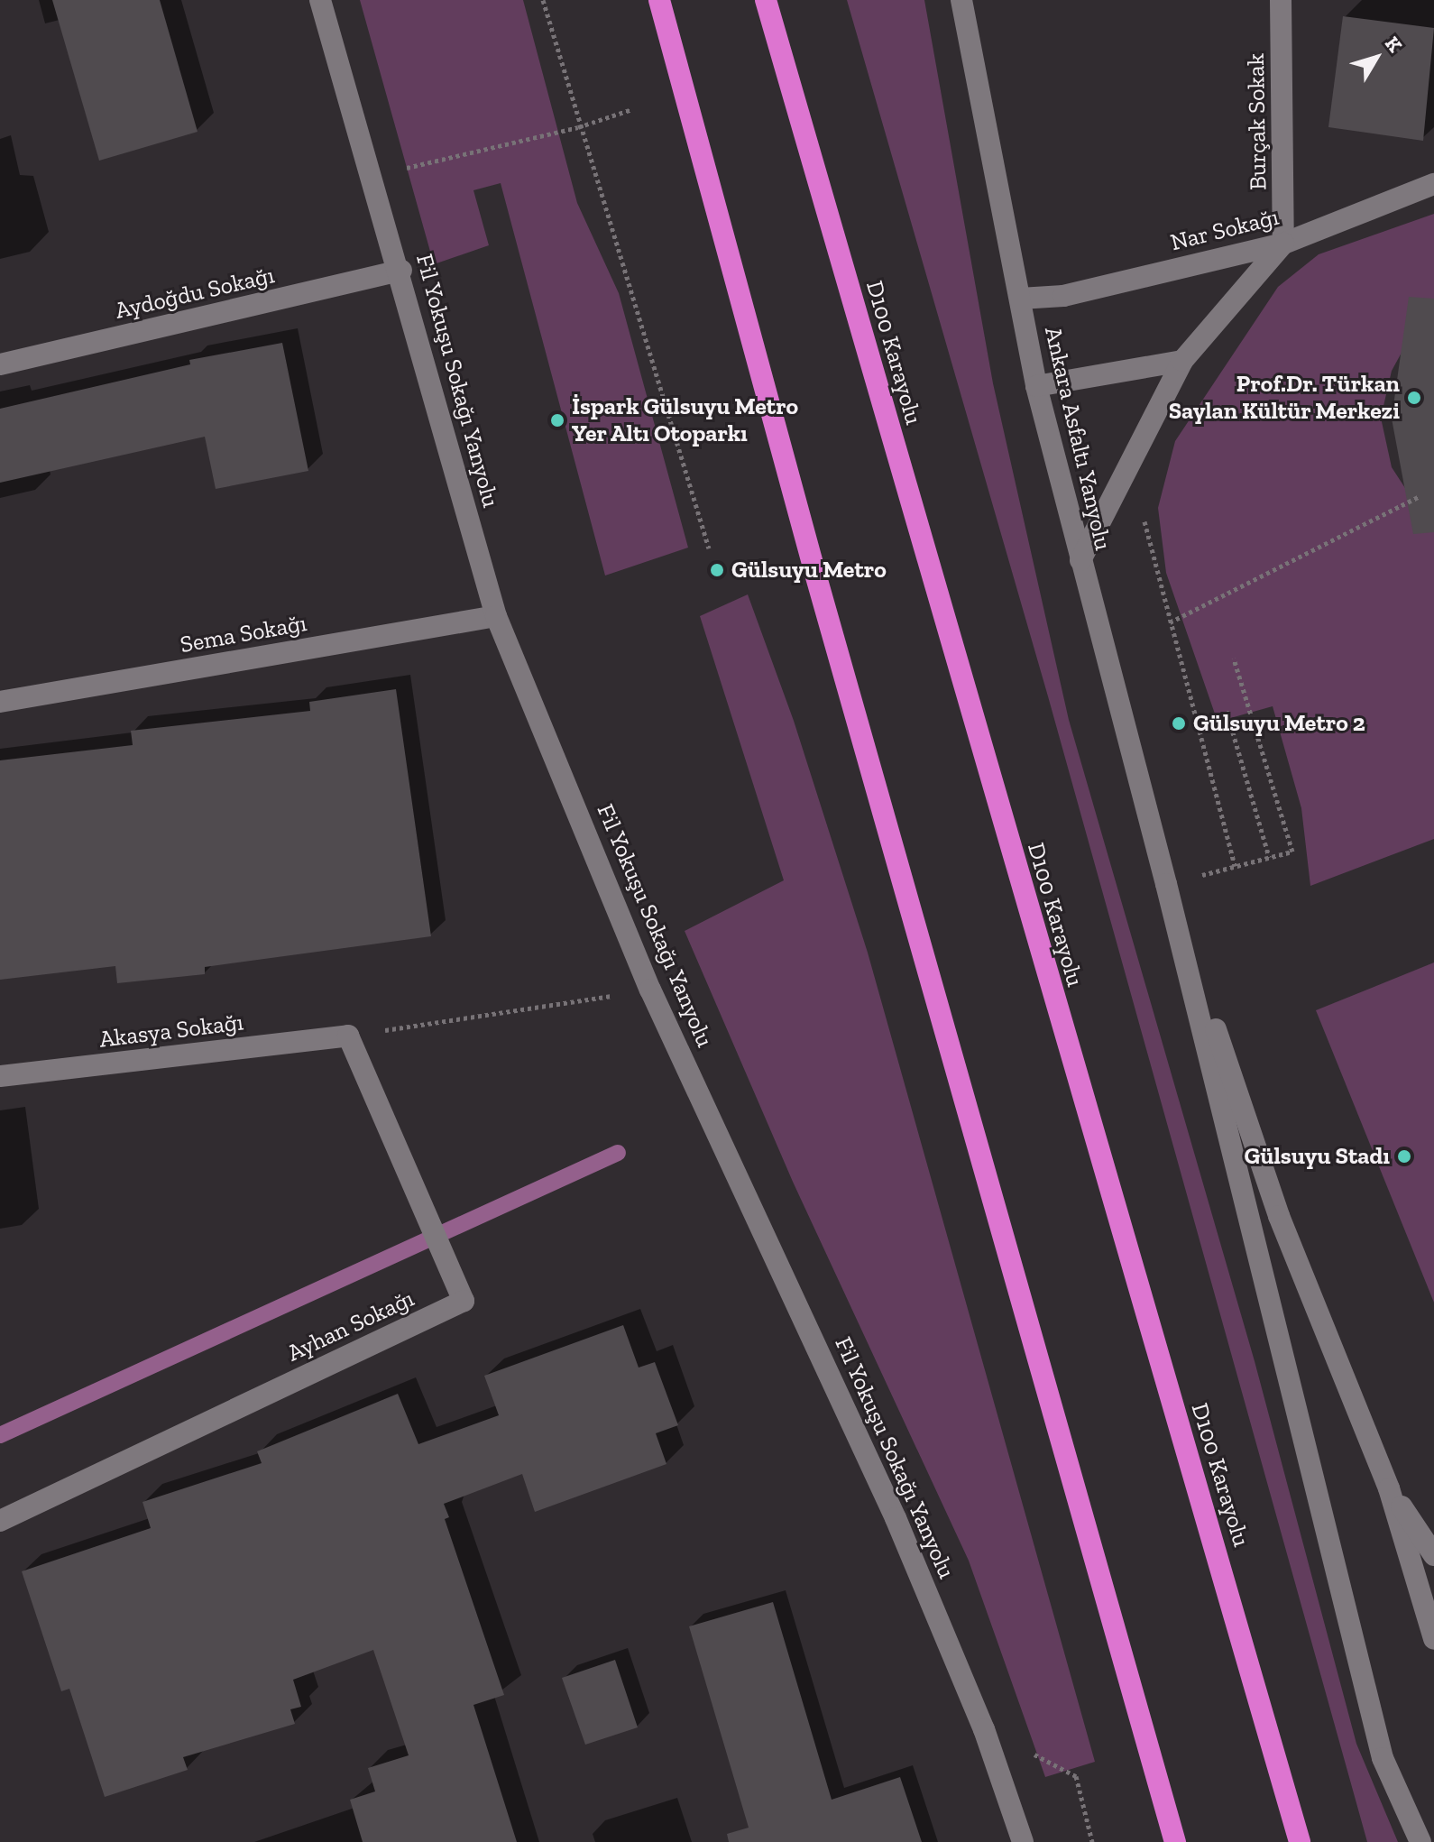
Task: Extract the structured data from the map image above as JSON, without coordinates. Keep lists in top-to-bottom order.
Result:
{
  "streets": {
    "highway": ["D100 Karayolu"],
    "main road": [
      "Burçak Sokak",
      "Nar Sokağı",
      "Aydoğdu Sokağı",
      "Fil Yokuşu Sokağı Yanyolu",
      "Ankara Asfaltı Yanyolu",
      "Sema Sokağı",
      "Akasya Sokağı",
      "Ayhan Sokağı"
    ]
  },
  "crossings": [
    ["Burçak Sokak", "Nar Sokağı"],
    ["Nar Sokağı", "Ankara Asfaltı Yanyolu"],
    ["Aydoğdu Sokağı", "Fil Yokuşu Sokağı Yanyolu"],
    ["Fil Yokuşu Sokağı Yanyolu", "Sema Sokağı"],
    ["Akasya Sokağı", "Ayhan Sokağı"]
  ],
  "places": [
    "Prof.Dr. Türkan Saylan Kültür Merkezi",
    "İspark Gülsuyu Metro Yer Altı Otoparkı",
    "Gülsuyu Metro",
    "Gülsuyu Metro 2",
    "Gülsuyu Stadı"
  ],
  "north": "top right"
}
